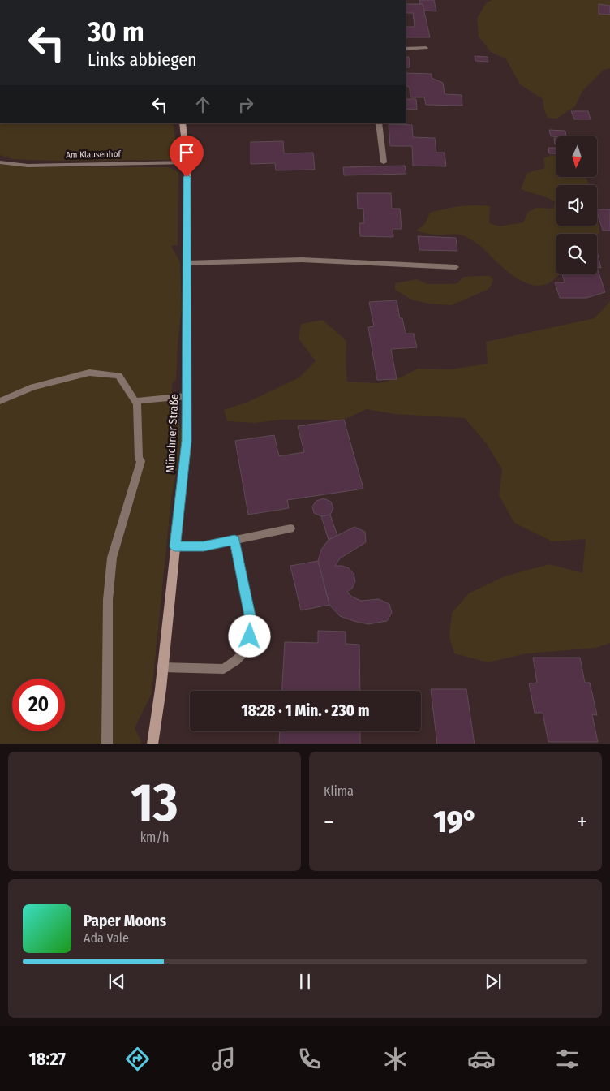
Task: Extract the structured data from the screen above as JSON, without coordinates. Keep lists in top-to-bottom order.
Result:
{
  "streets": {
    "main road": ["Münchner Straße"],
    "street": ["Am Klausenhof"]
  },
  "crossings": [
    ["Am Klausenhof", "Münchner Straße"]
  ],
  "north": "bottom",
  "page": {
    "turn": ["30 m", "Links abbiegen"],
    "limit": "20",
    "trip": "18:28 · 1 Min. · 230 m",
    "tile": [
      ["13", "km/h"],
      "Klima"
    ],
    "heat": ["−", "19°", "+"],
    "song": ["Paper Moons", "Ada Vale"],
    "tabs": "18:27"
  }
}
